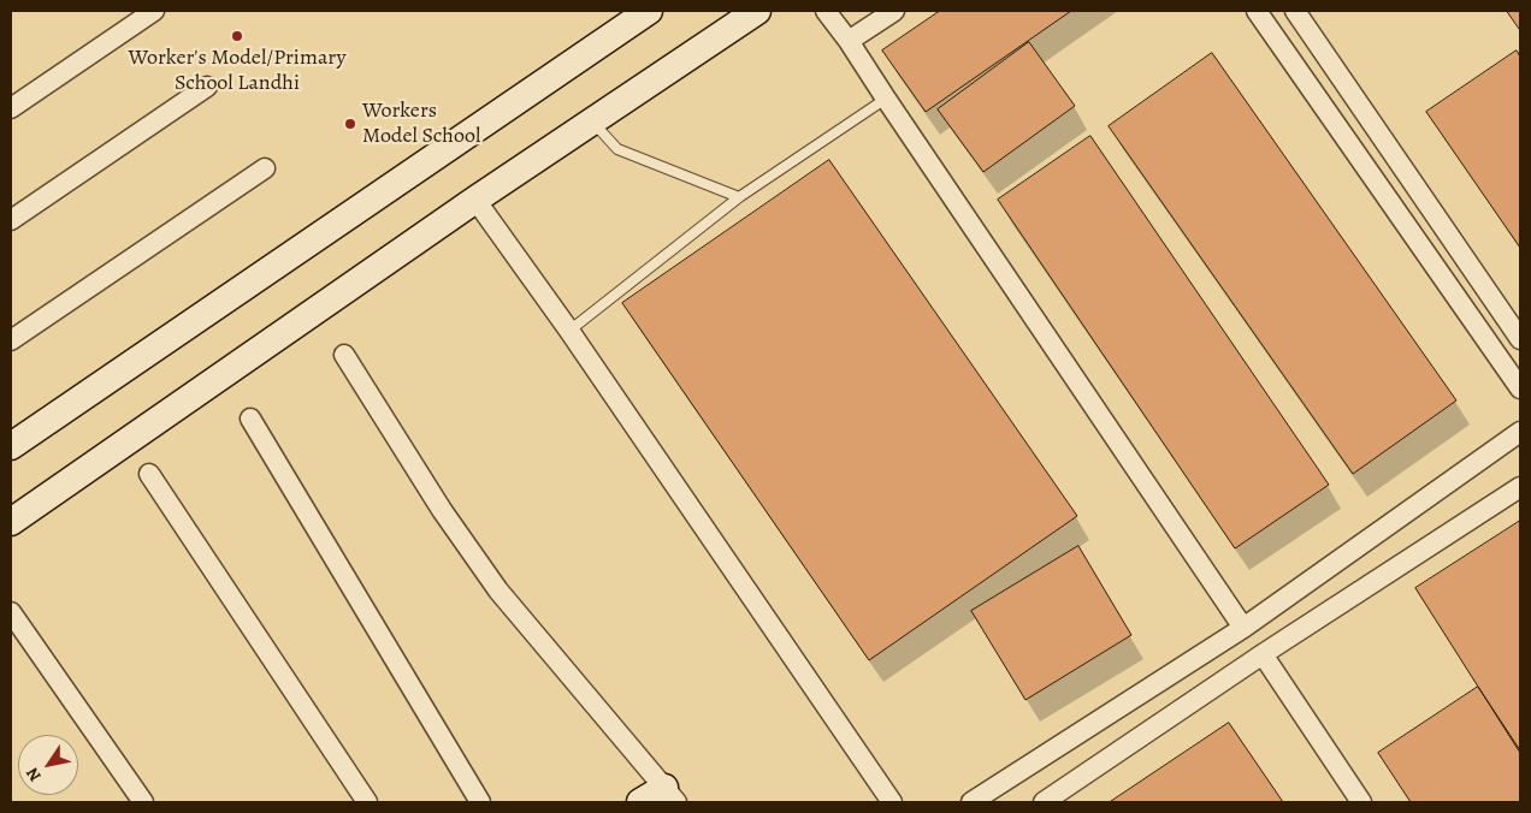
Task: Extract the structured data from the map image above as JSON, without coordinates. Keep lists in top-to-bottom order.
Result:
{
  "places": ["Worker's Model/Primary School Landhi", "Workers Model School"],
  "north": "bottom left"
}
